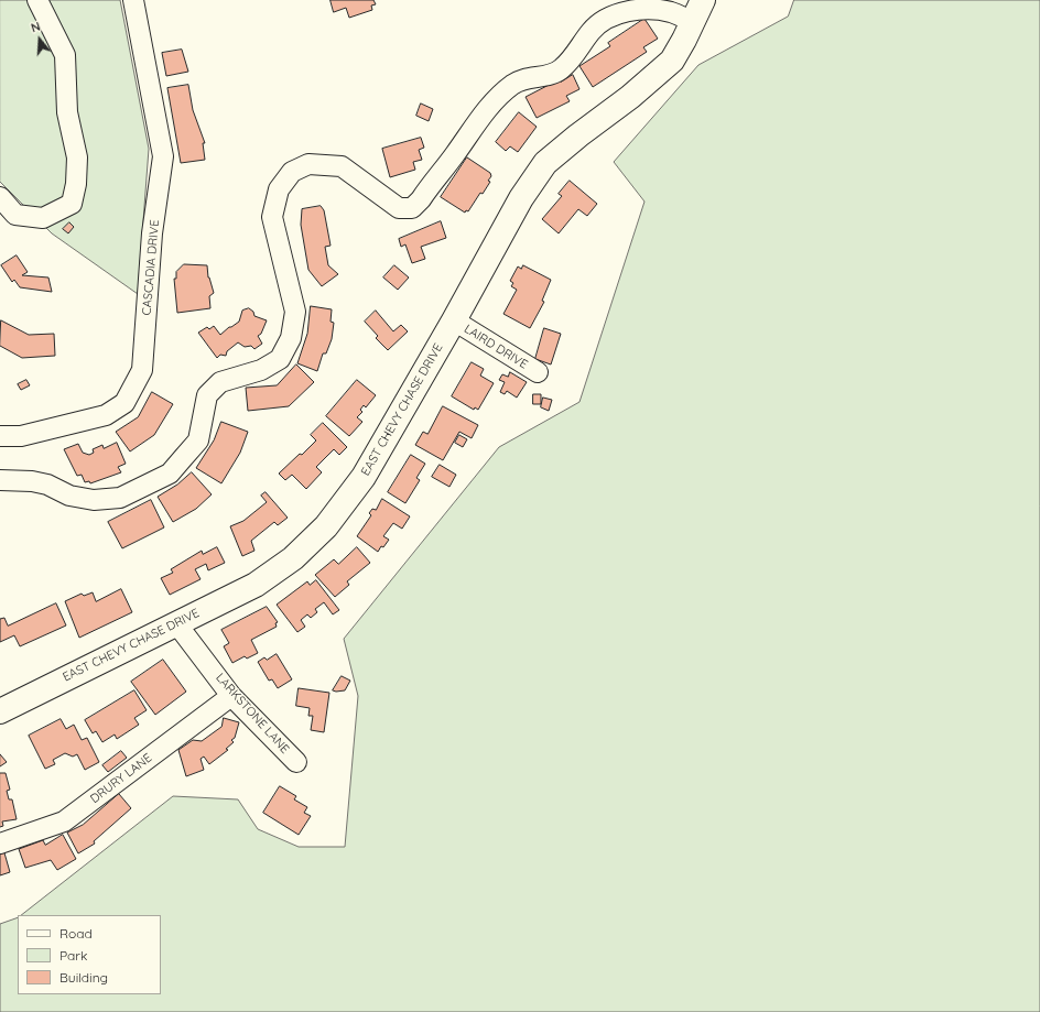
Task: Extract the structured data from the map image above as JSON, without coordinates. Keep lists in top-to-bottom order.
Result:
{
  "streets": {
    "main road": ["EAST CHEVY CHASE DRIVE"],
    "street": [
      "CASCADIA DRIVE",
      "LAIRD DRIVE",
      "LARKSTONE LANE",
      "DRURY LANE"
    ]
  },
  "crossings": [
    ["LAIRD DRIVE", "EAST CHEVY CHASE DRIVE"],
    ["EAST CHEVY CHASE DRIVE", "LARKSTONE LANE"],
    ["LARKSTONE LANE", "DRURY LANE"]
  ],
  "legend": ["Road", "Park", "Building"],
  "north": "top"
}
